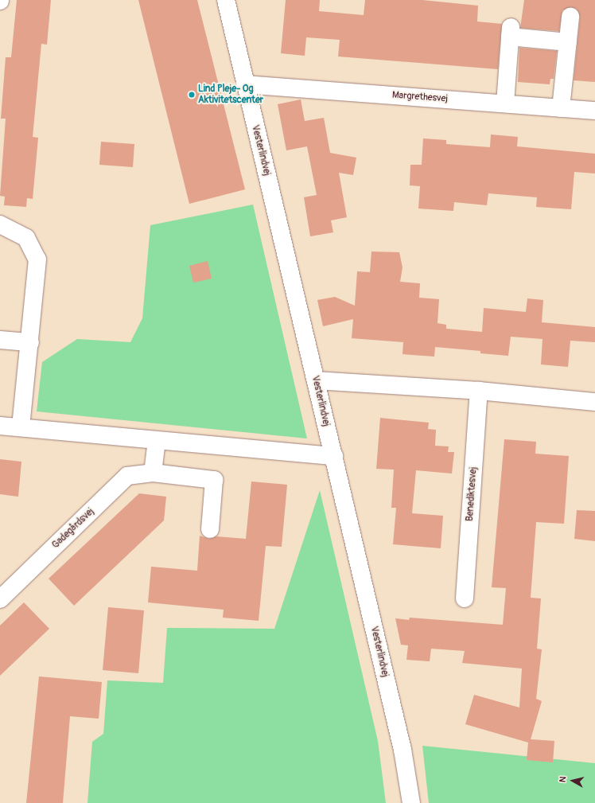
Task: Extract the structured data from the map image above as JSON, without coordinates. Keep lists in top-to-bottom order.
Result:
{
  "streets": {
    "street": [
      "Margrethesvej",
      "Vesterlindvej",
      "Benediktesvej",
      "Gadegårdsvej"
    ]
  },
  "crossings": [
    ["Margrethesvej", "Vesterlindvej"]
  ],
  "places": ["Lind Pleje- Og Aktivitetscenter"],
  "north": "left"
}
